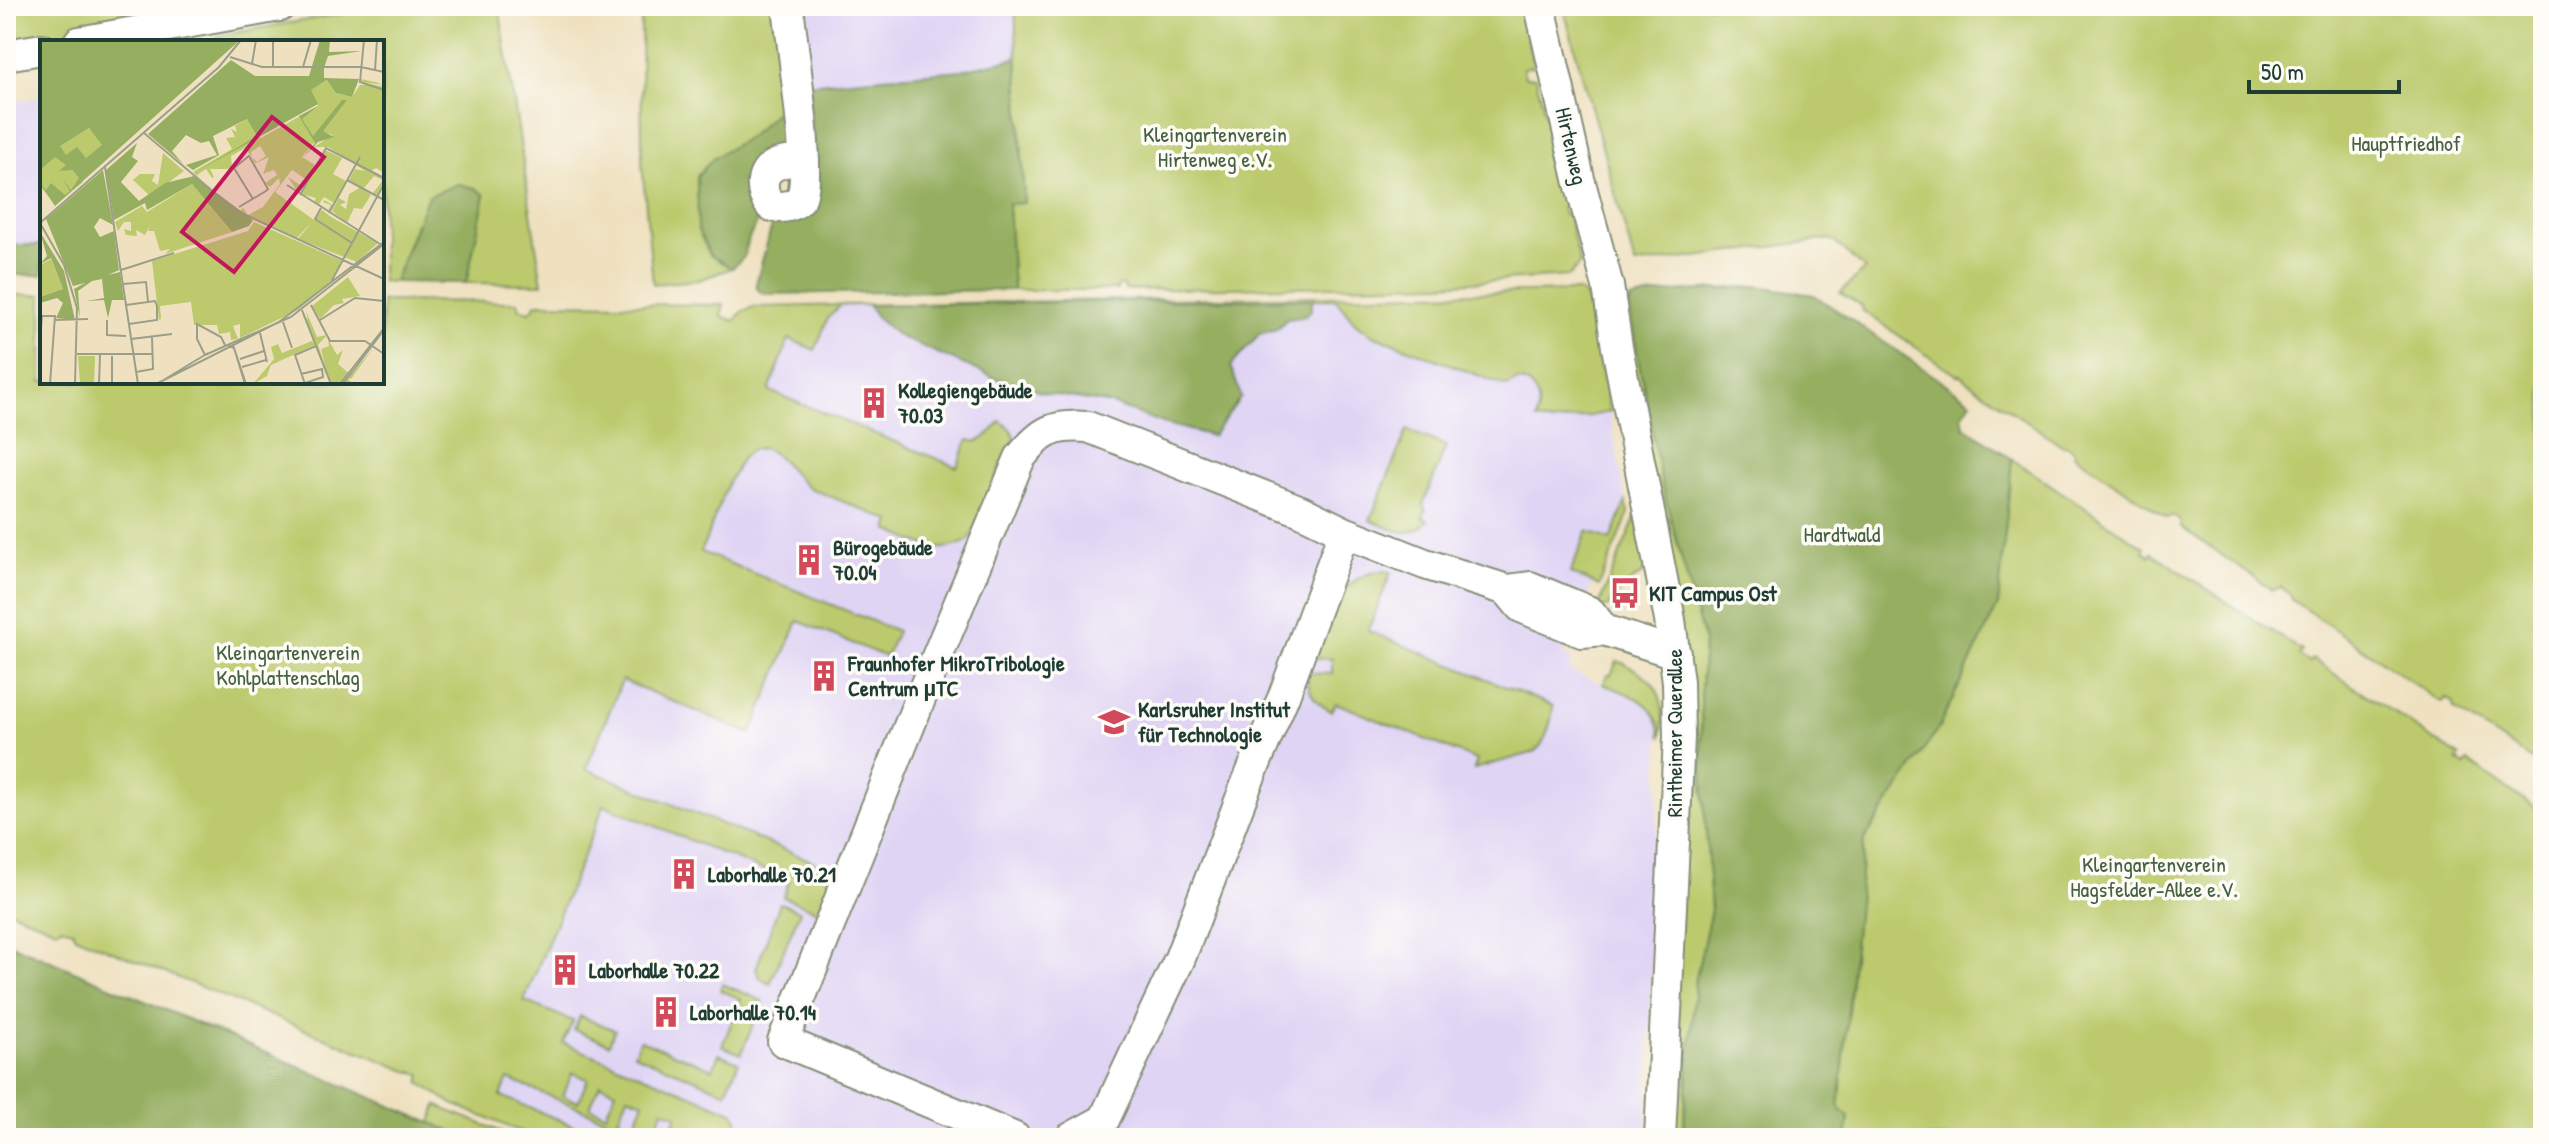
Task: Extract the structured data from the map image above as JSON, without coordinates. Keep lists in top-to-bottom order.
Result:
{
  "streets": {
    "street": ["Hirtenweg", "Rintheimer Querallee"]
  },
  "crossings": [
    ["Hirtenweg", "Rintheimer Querallee"]
  ],
  "parks": [
    "Kleingartenverein Hirtenweg e.V.",
    "Hauptfriedhof",
    "Hardtwald",
    "Kleingartenverein Kohlplattenschlag",
    "Kleingartenverein Hagsfelder-Allee e.V."
  ],
  "places": {
    "building": [
      "Kollegiengebäude 70.03",
      "Bürogebäude 70.04",
      "Fraunhofer MikroTribologie Centrum µTC",
      "Laborhalle 70.21",
      "Laborhalle 70.22",
      "Laborhalle 70.14"
    ],
    "bus stop": ["KIT Campus Ost"],
    "school or university": ["Karlsruher Institut für Technologie"]
  },
  "scale_bar": "50 m"
}
